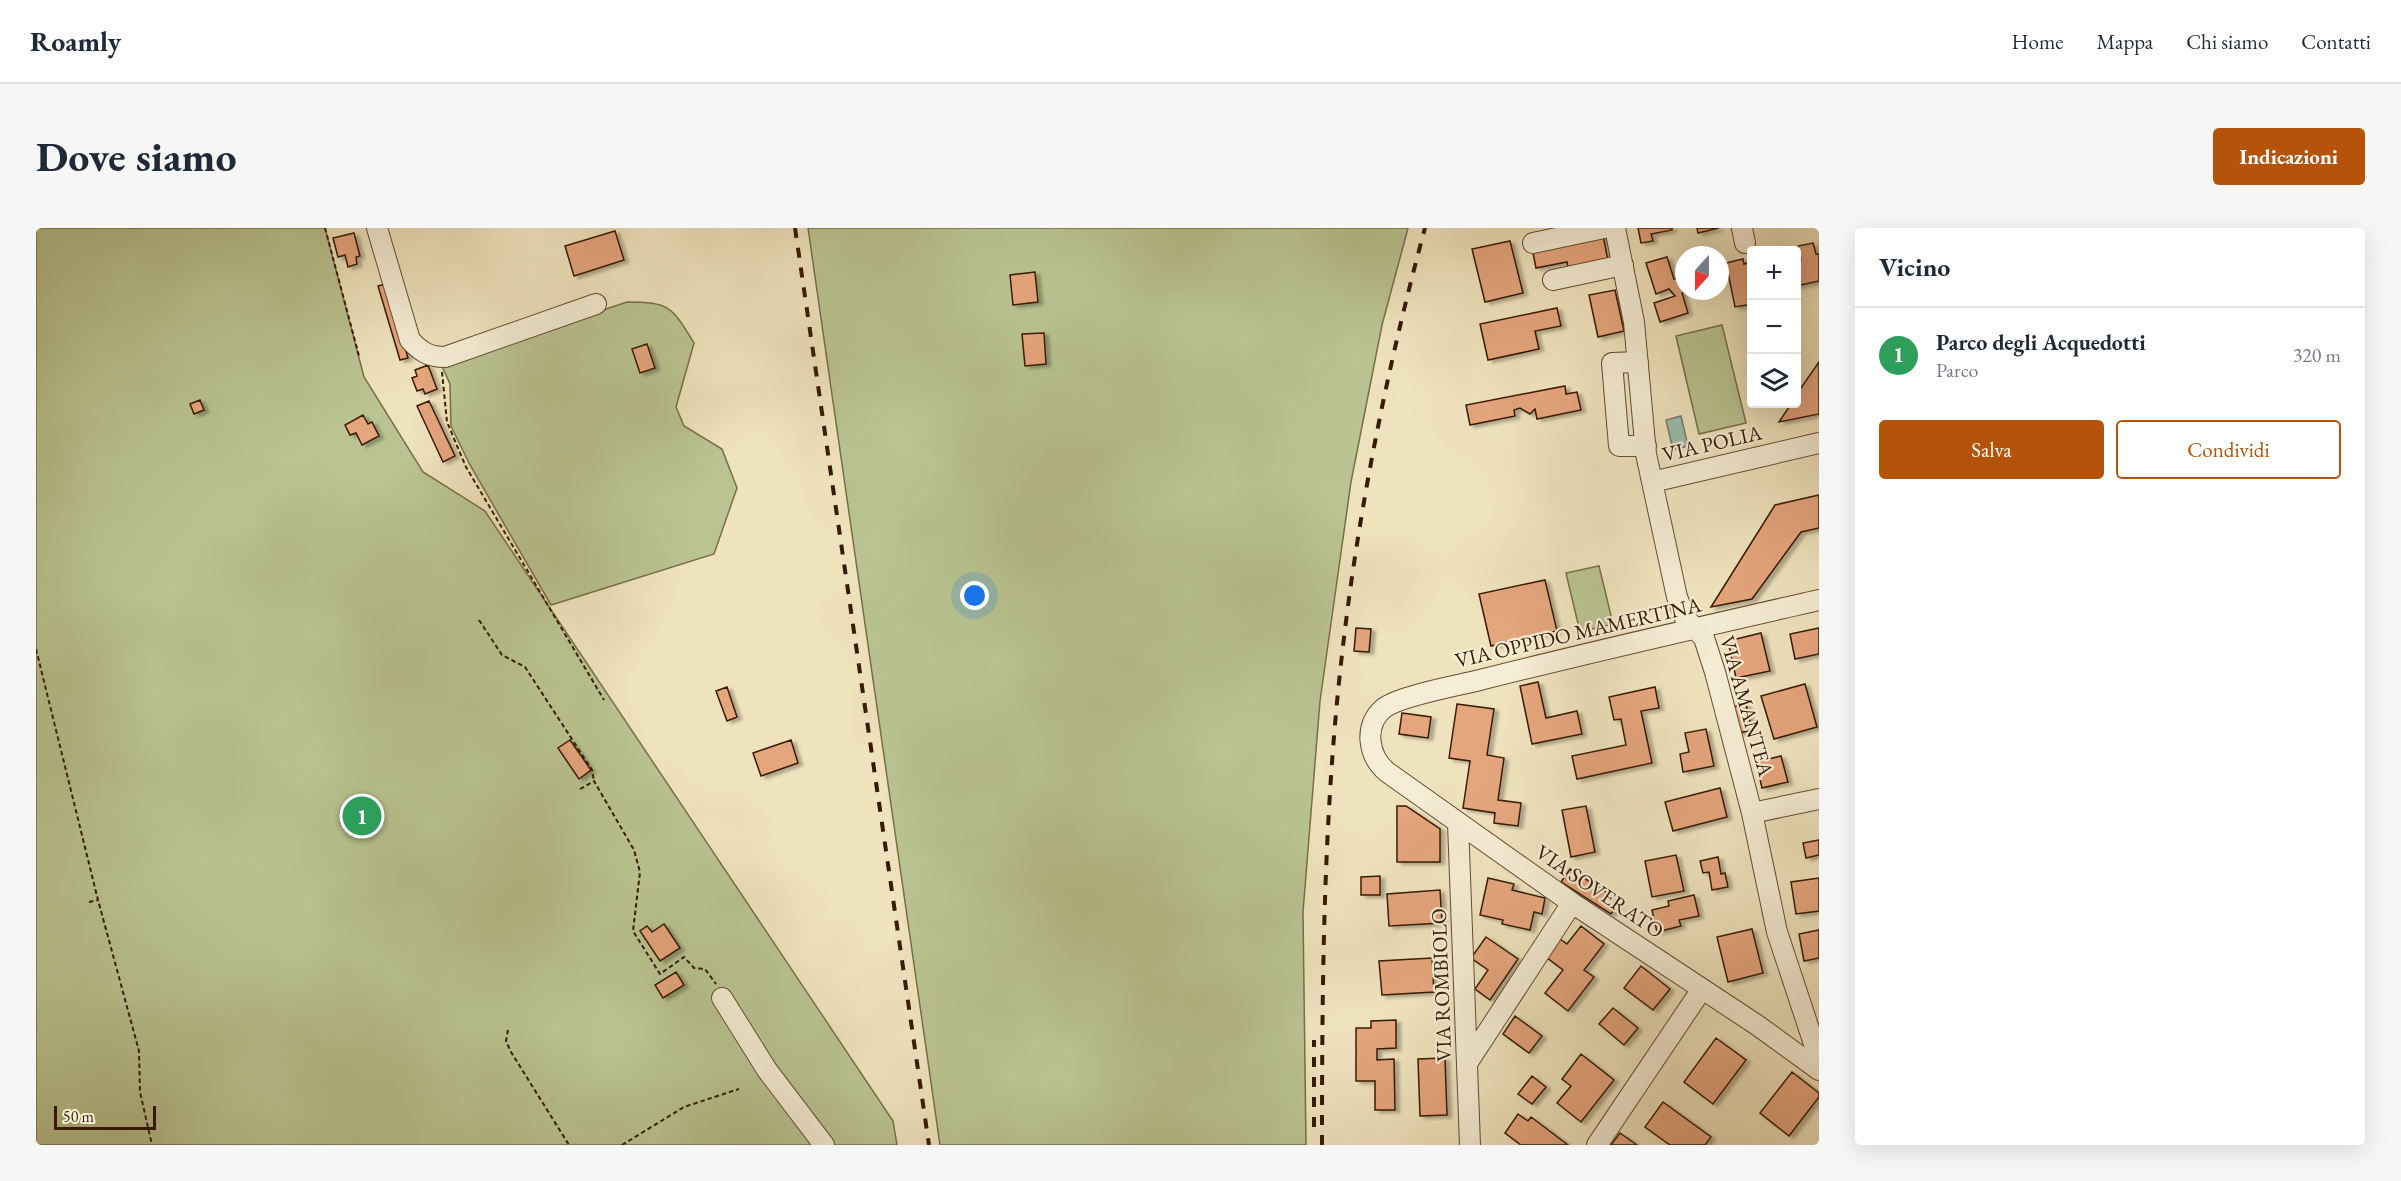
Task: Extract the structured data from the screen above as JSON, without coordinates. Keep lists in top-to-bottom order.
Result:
{
  "streets": {
    "street": [
      "VIA POLIA",
      "VIA OPPIDO MAMERTINA",
      "VIA AMANTEA",
      "VIA SOVERATO",
      "VIA ROMBIOLO"
    ]
  },
  "crossings": [
    ["VIA POLIA", "VIA AMANTEA"],
    ["VIA OPPIDO MAMERTINA", "VIA AMANTEA"],
    ["VIA OPPIDO MAMERTINA", "VIA SOVERATO"],
    ["VIA SOVERATO", "VIA ROMBIOLO"]
  ],
  "scale_bar": "50 m",
  "north": "bottom",
  "page": {
    "header": "Roamly",
    "nav": [
      "Home",
      "Mappa",
      "Chi siamo",
      "Contatti"
    ],
    "buttons": [
      "Indicazioni",
      ["Salva", "Condividi"]
    ],
    "title": "Dove siamo",
    "heading": "Vicino",
    "map_buttons": ["+", "−"],
    "list": [
      {
        "mark": "1",
        "name": "Parco degli Acquedotti",
        "note": "Parco",
        "value": "320 m"
      }
    ],
    "pins": "1",
    "scale": "50 m"
  }
}
